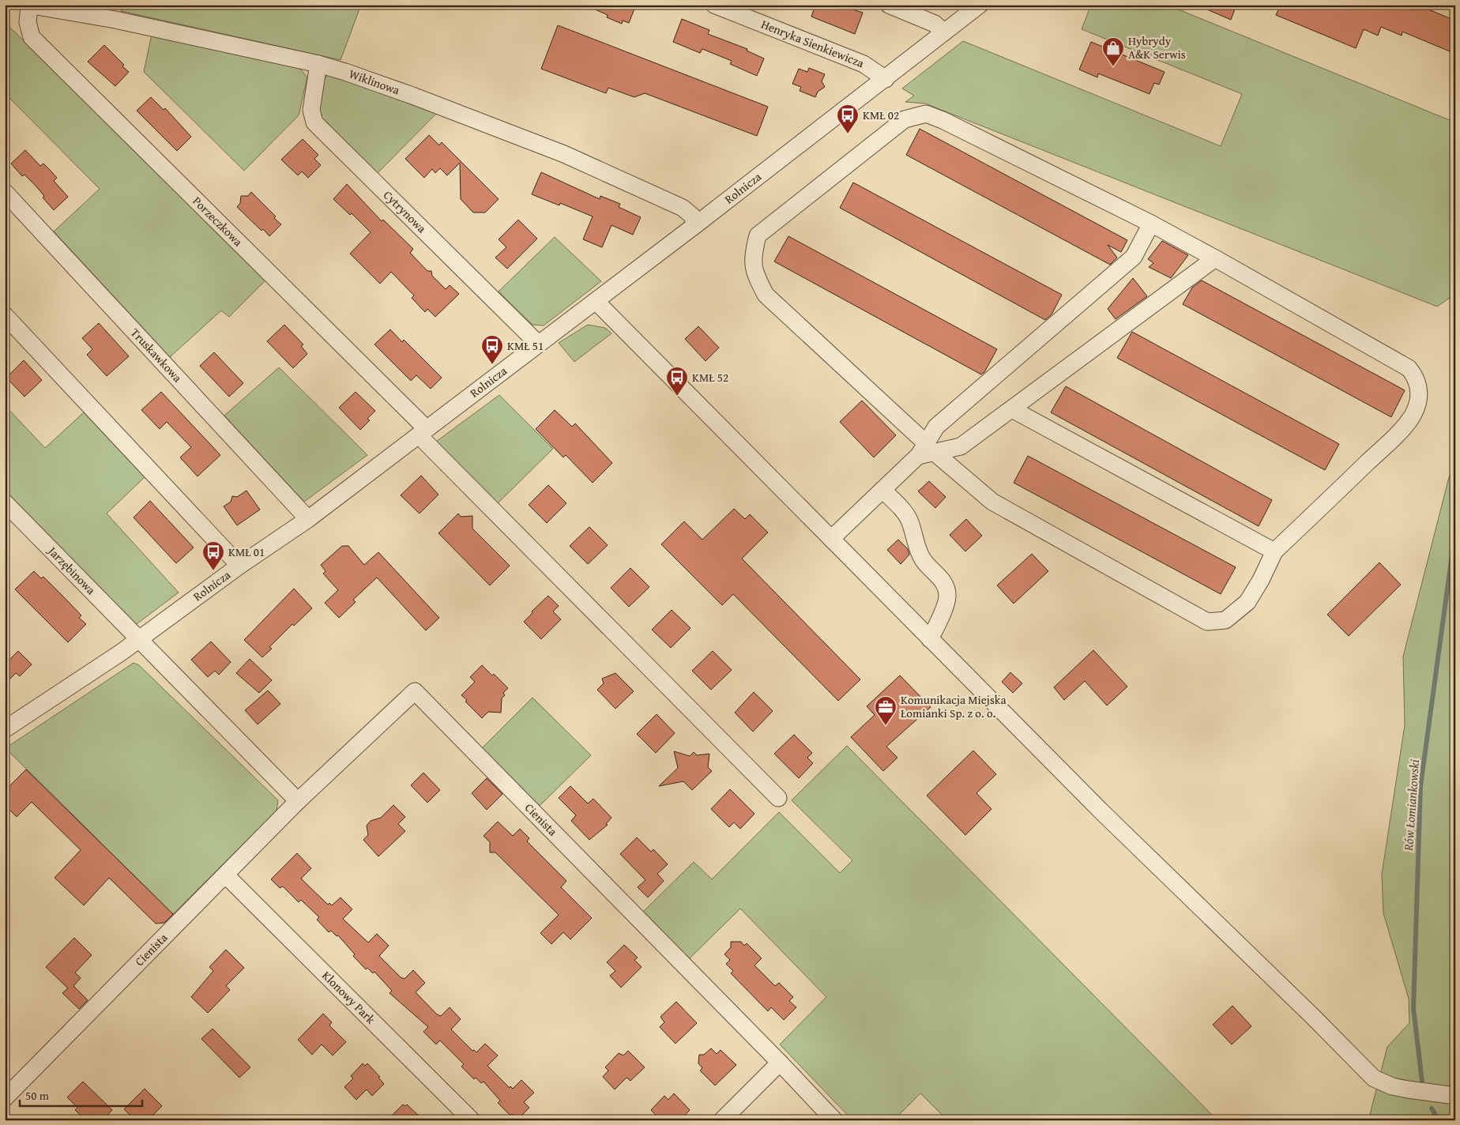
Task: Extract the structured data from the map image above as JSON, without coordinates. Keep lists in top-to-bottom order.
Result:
{
  "streets": {
    "street": [
      "Henryka Sienkiewicza",
      "Wiklinowa",
      "Rolnicza",
      "Cytrynowa",
      "Porzeczkowa",
      "Truskawkowa",
      "Jarzębinowa",
      "Cienista",
      "Klonowy Park"
    ]
  },
  "crossings": [
    ["Henryka Sienkiewicza", "Rolnicza"],
    ["Wiklinowa", "Rolnicza"],
    ["Wiklinowa", "Cytrynowa"],
    ["Wiklinowa", "Porzeczkowa"],
    ["Rolnicza", "Cytrynowa"],
    ["Rolnicza", "Porzeczkowa"],
    ["Rolnicza", "Truskawkowa"],
    ["Rolnicza", "Jarzębinowa"],
    ["Cienista", "Klonowy Park"]
  ],
  "water": ["Rów Łomiankowski"],
  "places": {
    "shop": ["Hybrydy A&K Serwis"],
    "bus stop": [
      "KMŁ 02",
      "KMŁ 51",
      "KMŁ 52",
      "KMŁ 01"
    ],
    "office": ["Komunikacja Miejska Łomianki Sp. z o. o."]
  },
  "scale_bar": "50 m"
}
